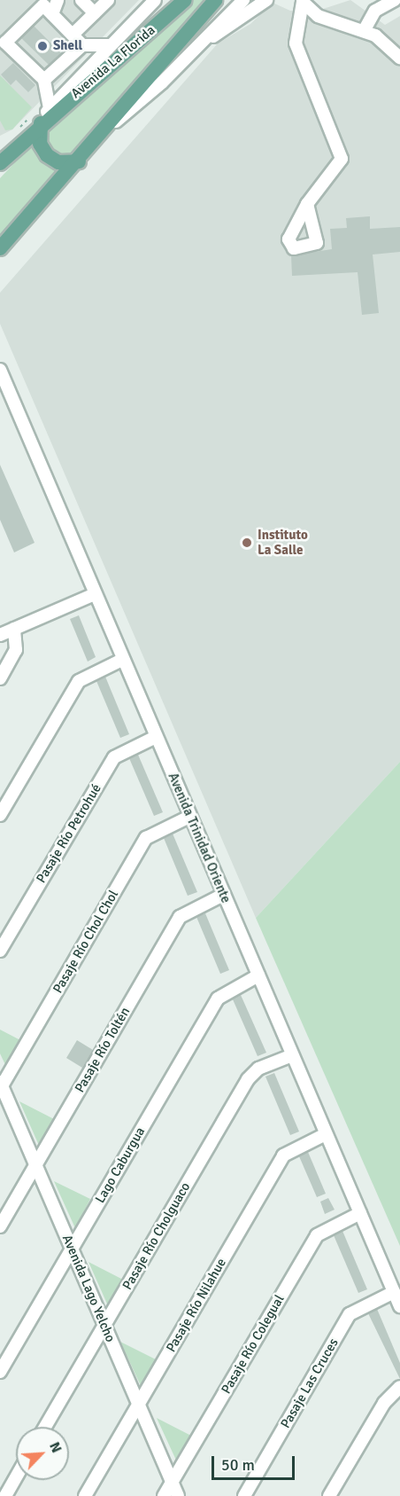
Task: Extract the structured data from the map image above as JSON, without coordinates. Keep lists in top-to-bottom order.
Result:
{
  "streets": {
    "main road": ["Avenida La Florida"],
    "street": [
      "Pasaje Río Petrohué",
      "Avenida Trinidad Oriente",
      "Pasaje Río Chol Chol",
      "Pasaje Río Toltén",
      "Lago Caburgua",
      "Pasaje Río Cholguaco",
      "Avenida Lago Yelcho",
      "Pasaje Río Nilahue",
      "Pasaje Río Colegual",
      "Pasaje Las Cruces"
    ]
  },
  "crossings": [
    ["Pasaje Río Petrohué", "Avenida Trinidad Oriente"],
    ["Avenida Trinidad Oriente", "Pasaje Río Chol Chol"],
    ["Avenida Trinidad Oriente", "Pasaje Río Toltén"],
    ["Avenida Trinidad Oriente", "Lago Caburgua"],
    ["Avenida Trinidad Oriente", "Pasaje Río Cholguaco"],
    ["Avenida Trinidad Oriente", "Pasaje Río Nilahue"],
    ["Avenida Trinidad Oriente", "Pasaje Río Colegual"],
    ["Avenida Trinidad Oriente", "Pasaje Las Cruces"],
    ["Pasaje Río Chol Chol", "Avenida Lago Yelcho"],
    ["Pasaje Río Toltén", "Avenida Lago Yelcho"],
    ["Lago Caburgua", "Avenida Lago Yelcho"],
    ["Pasaje Río Cholguaco", "Avenida Lago Yelcho"],
    ["Avenida Lago Yelcho", "Pasaje Río Nilahue"],
    ["Avenida Lago Yelcho", "Pasaje Río Colegual"]
  ],
  "places": ["Shell", "Instituto La Salle"],
  "scale_bar": "50 m",
  "north": "top right"
}
